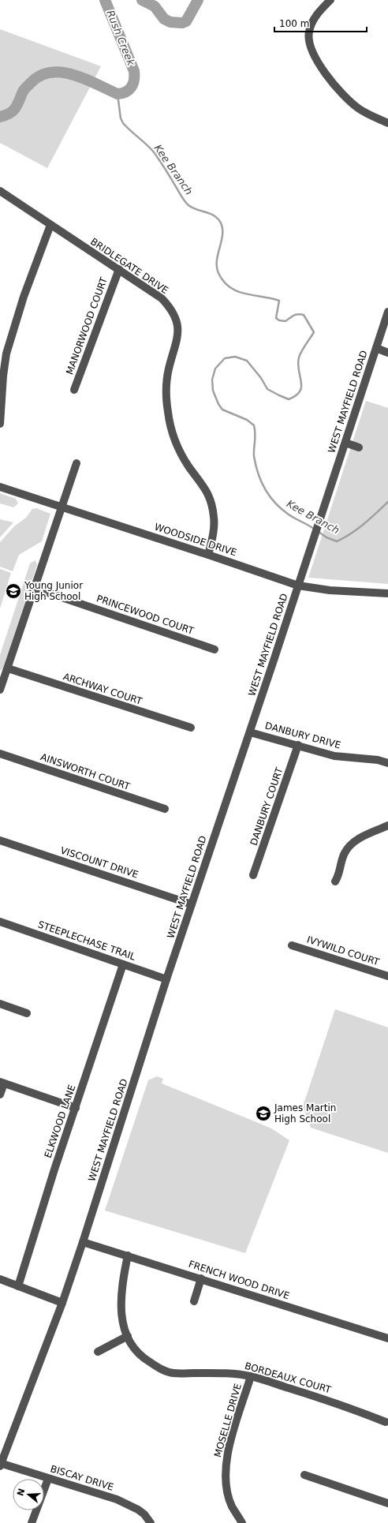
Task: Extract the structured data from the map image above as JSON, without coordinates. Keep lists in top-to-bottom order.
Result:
{
  "streets": {
    "street": [
      "BRIDLEGATE DRIVE",
      "MANORWOOD COURT",
      "WEST MAYFIELD ROAD",
      "WOODSIDE DRIVE",
      "PRINCEWOOD COURT",
      "ARCHWAY COURT",
      "DANBURY DRIVE",
      "AINSWORTH COURT",
      "DANBURY COURT",
      "VISCOUNT DRIVE",
      "STEEPLECHASE TRAIL",
      "IVYWILD COURT",
      "ELKWOOD LANE",
      "FRENCH WOOD DRIVE",
      "BORDEAUX COURT",
      "MOSELLE DRIVE",
      "BISCAY DRIVE"
    ]
  },
  "crossings": [
    ["BRIDLEGATE DRIVE", "MANORWOOD COURT"],
    ["BRIDLEGATE DRIVE", "WOODSIDE DRIVE"],
    ["WEST MAYFIELD ROAD", "WOODSIDE DRIVE"],
    ["WEST MAYFIELD ROAD", "DANBURY DRIVE"],
    ["WEST MAYFIELD ROAD", "VISCOUNT DRIVE"],
    ["WEST MAYFIELD ROAD", "STEEPLECHASE TRAIL"],
    ["WEST MAYFIELD ROAD", "FRENCH WOOD DRIVE"],
    ["WEST MAYFIELD ROAD", "BISCAY DRIVE"],
    ["DANBURY DRIVE", "DANBURY COURT"],
    ["STEEPLECHASE TRAIL", "ELKWOOD LANE"],
    ["FRENCH WOOD DRIVE", "BORDEAUX COURT"],
    ["BORDEAUX COURT", "MOSELLE DRIVE"]
  ],
  "water": ["Rush Creek", "Kee Branch"],
  "places": {
    "school or university": ["Young Junior High School", "James Martin High School"]
  },
  "scale_bar": "100 m",
  "north": "left"
}
